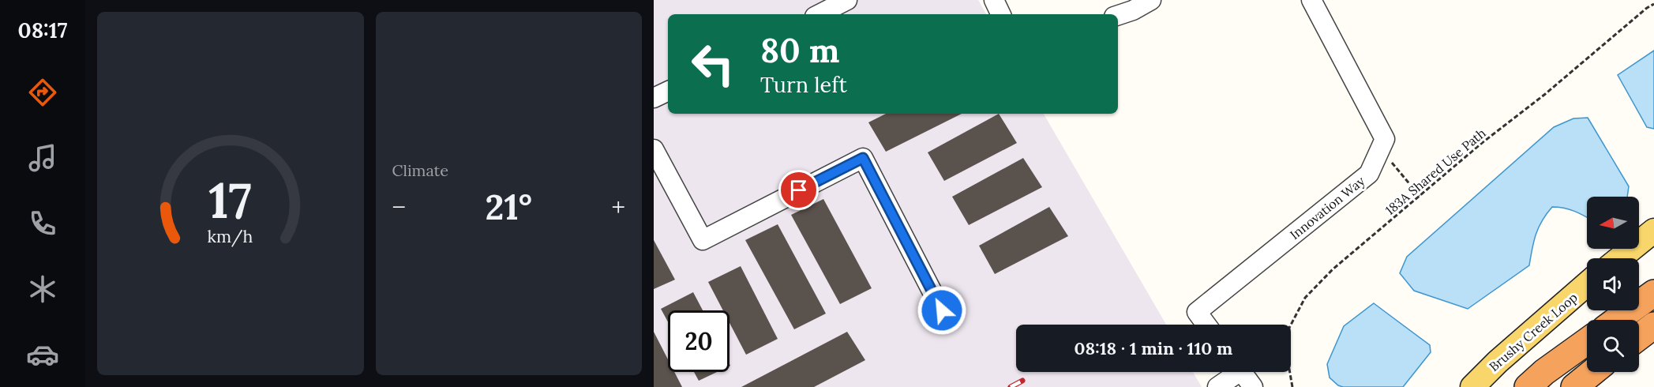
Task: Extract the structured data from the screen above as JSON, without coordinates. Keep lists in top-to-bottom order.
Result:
{
  "streets": {
    "main road": ["Brushy Creek Loop"],
    "street": ["Innovation Way"],
    "path": ["183A Shared Use Path"]
  },
  "north": "left",
  "page": {
    "tabs": "08:17",
    "tile": "Climate",
    "turn": ["80 m", "Turn left"],
    "heat": ["−", "21°", "+"],
    "limit": "20",
    "trip": "08:18 · 1 min · 110 m",
    "gauge": ["17", "km/h"]
  }
}
